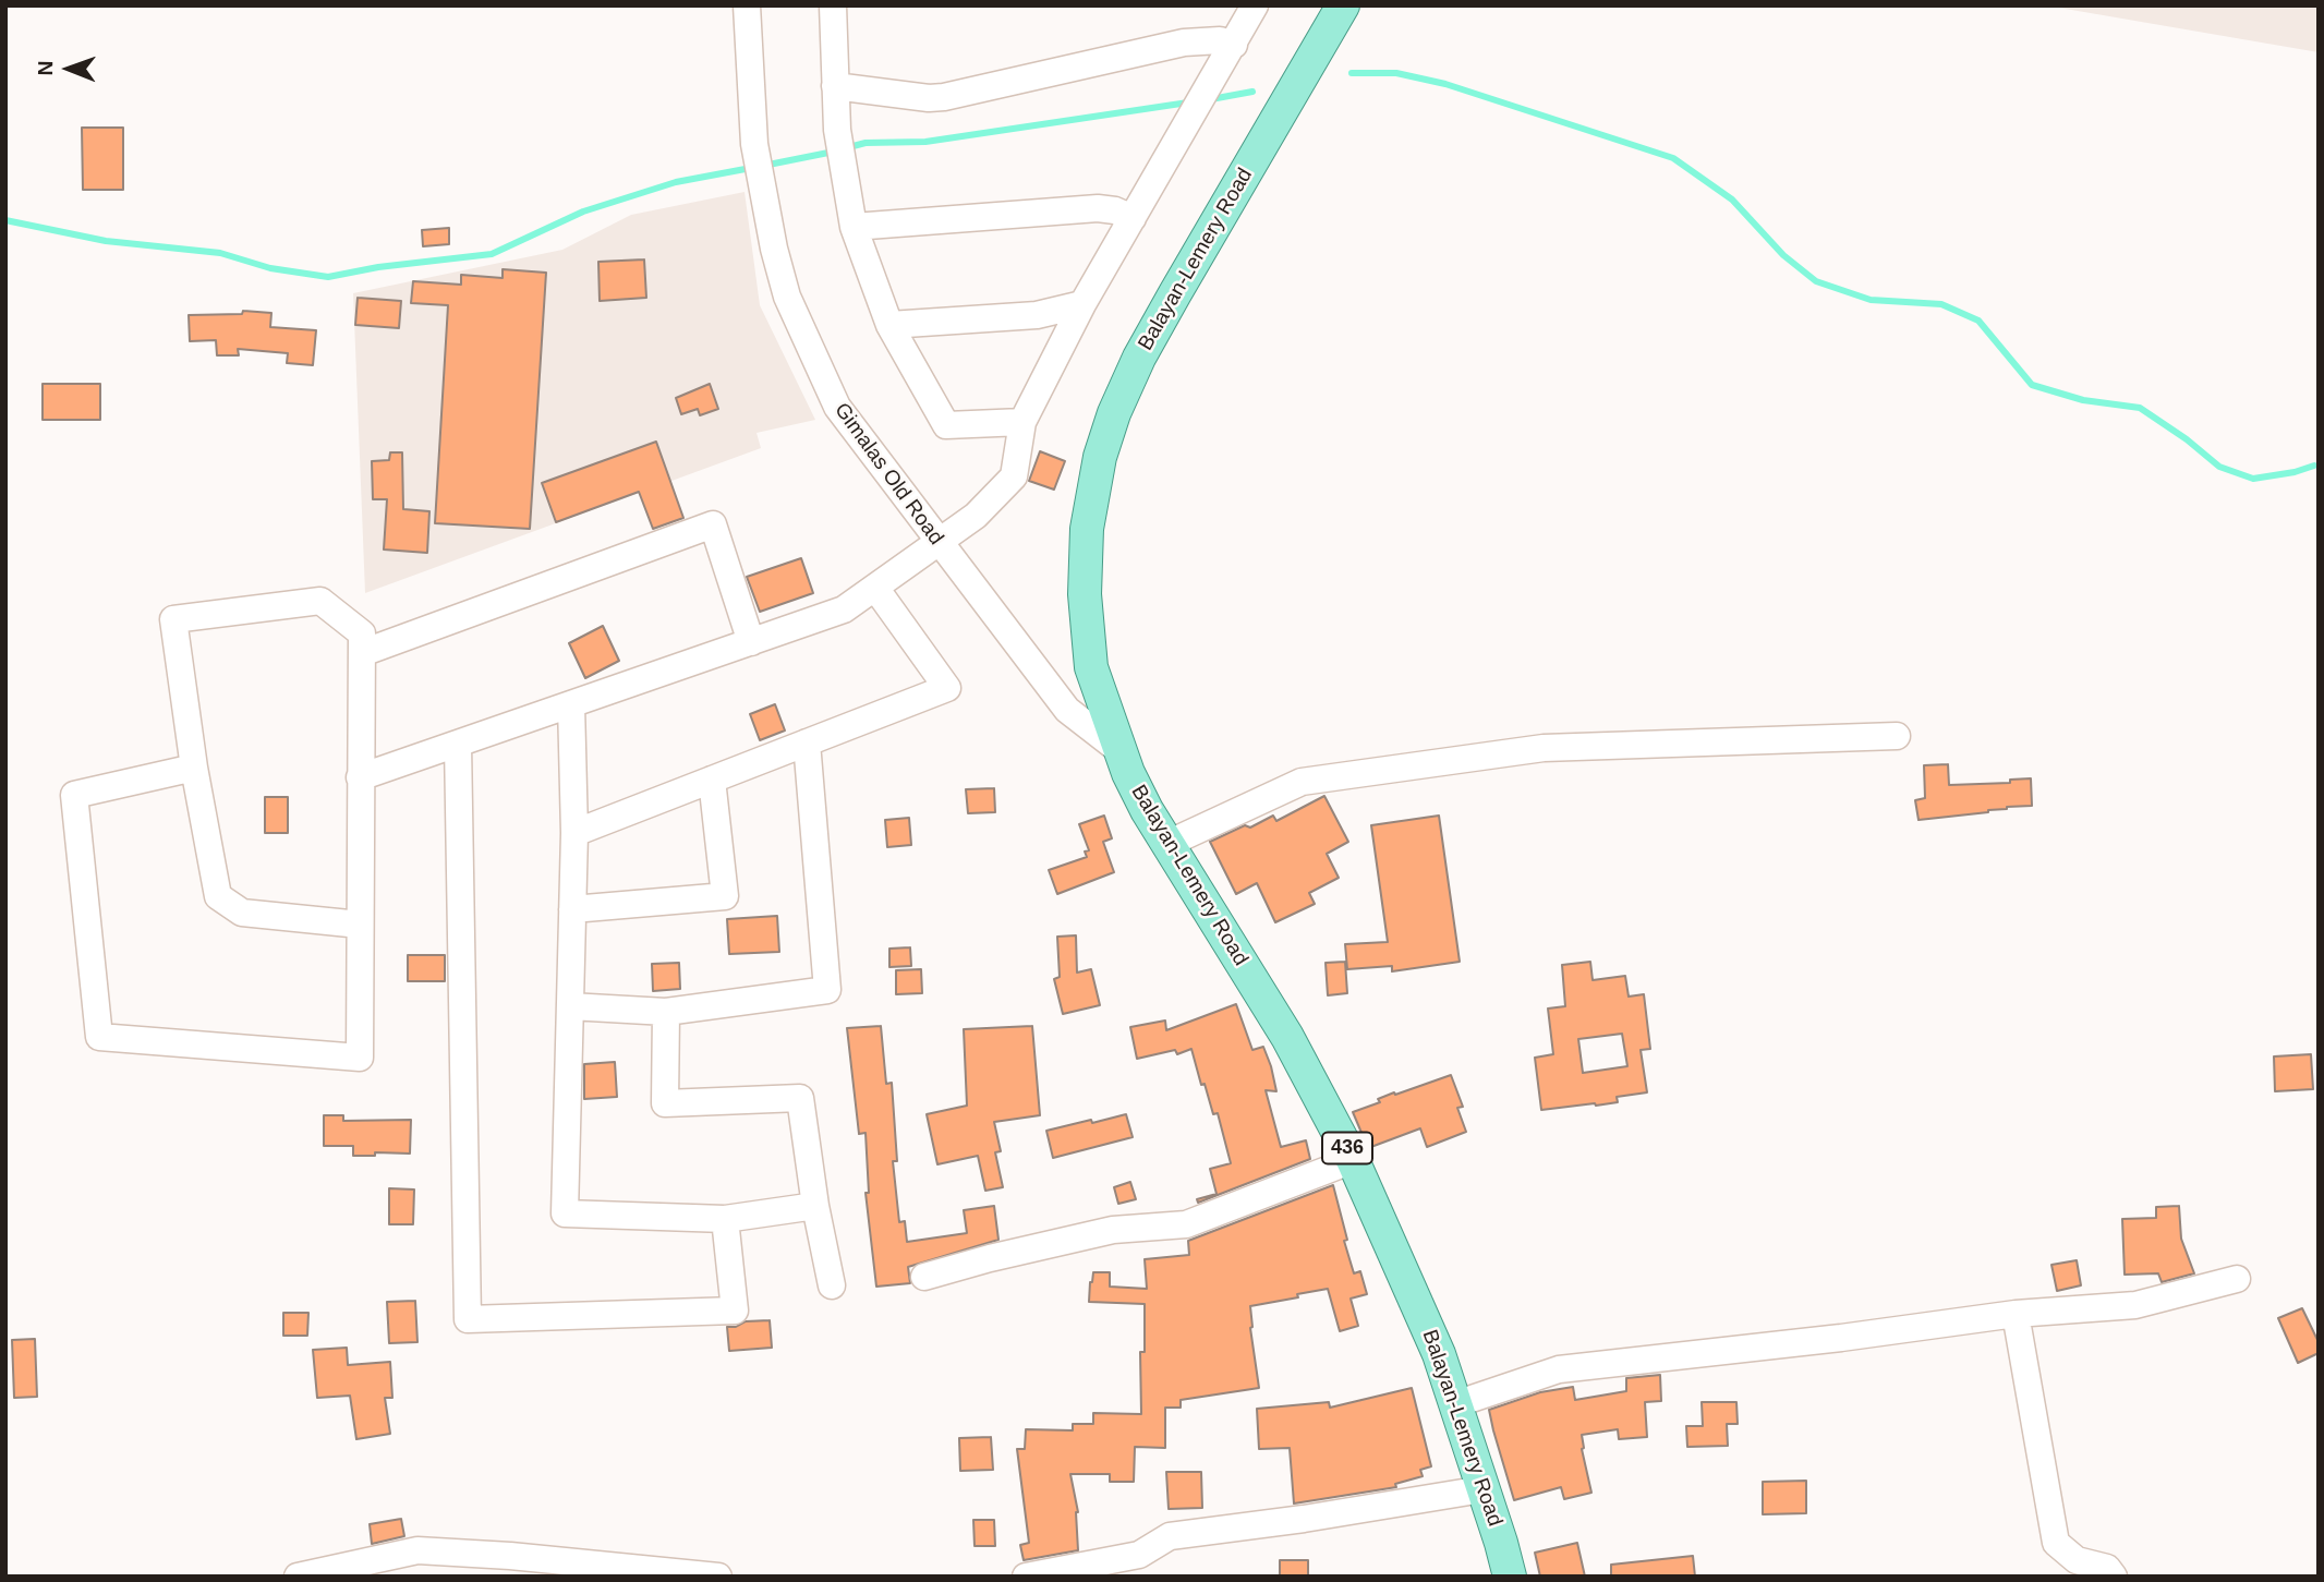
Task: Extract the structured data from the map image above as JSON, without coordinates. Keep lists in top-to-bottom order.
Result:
{
  "streets": {
    "main road": ["Balayan-Lemery Road", "436"],
    "street": ["Gimalas Old Road"]
  },
  "crossings": [
    ["Balayan-Lemery Road", "Gimalas Old Road"]
  ],
  "north": "left"
}
